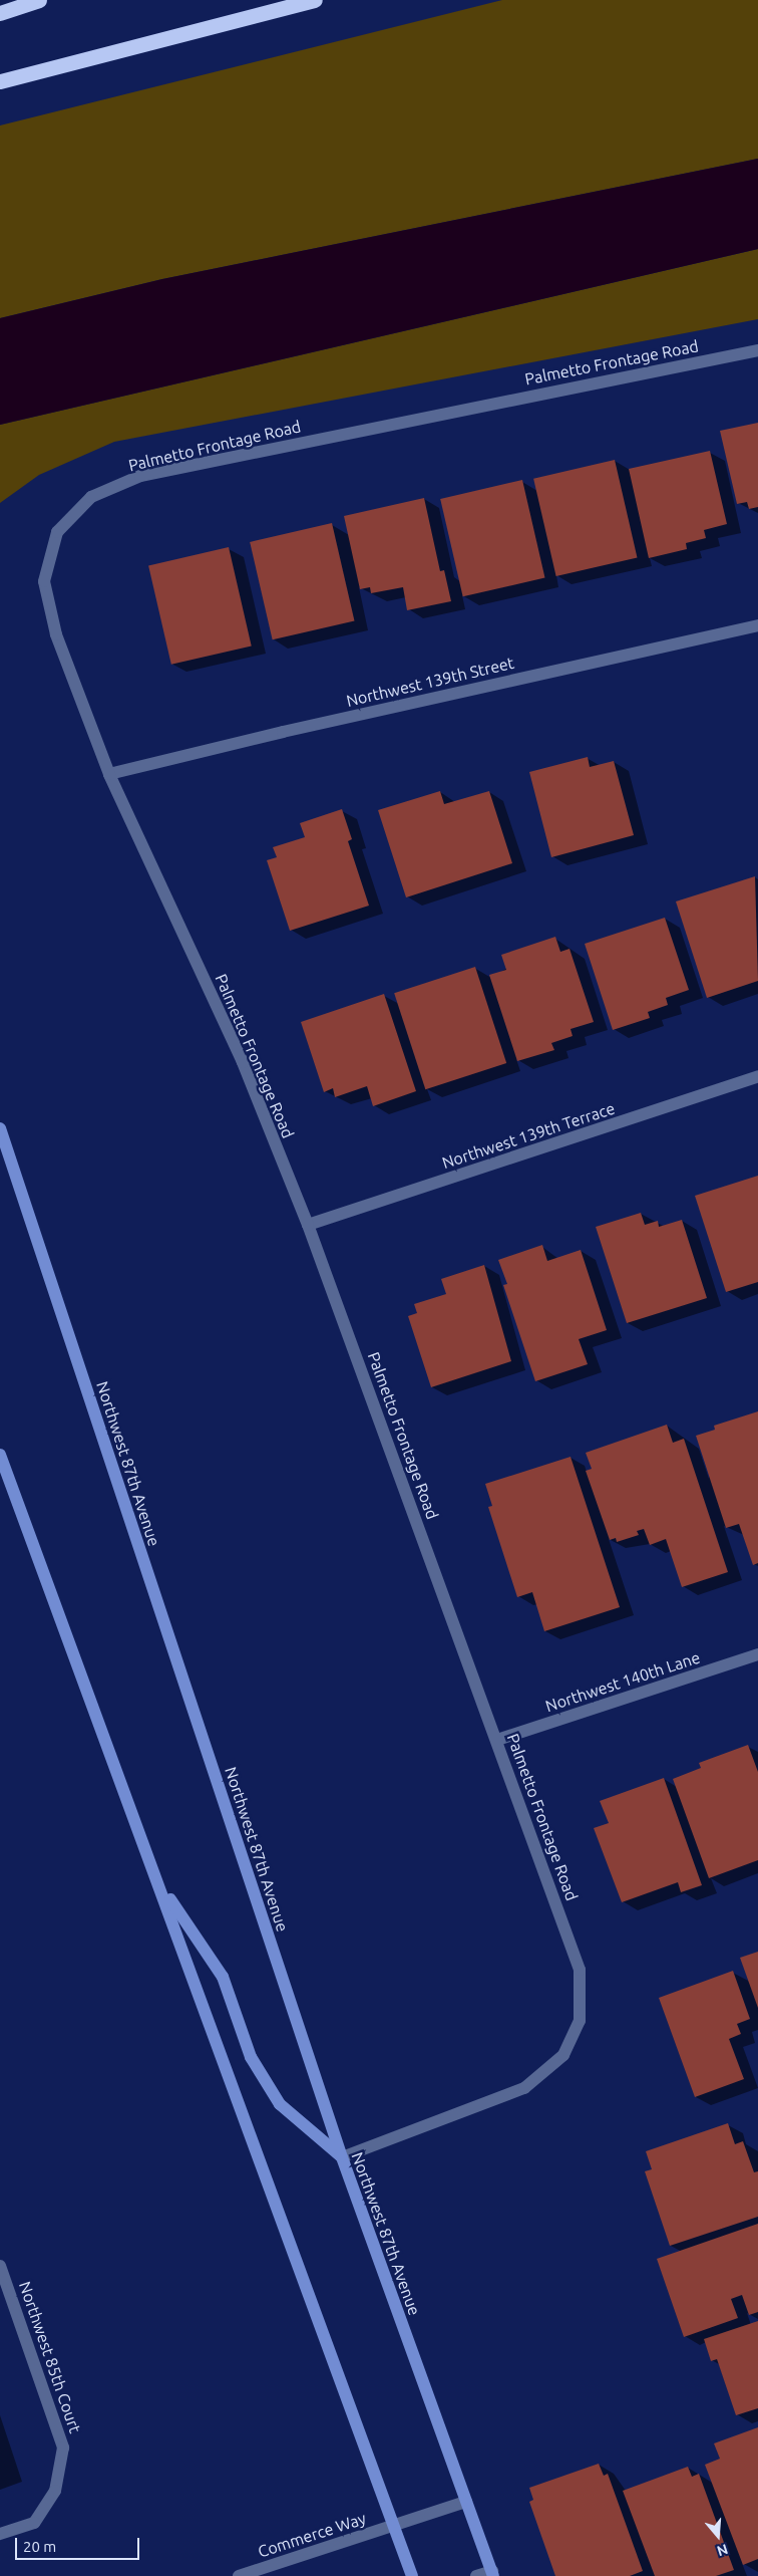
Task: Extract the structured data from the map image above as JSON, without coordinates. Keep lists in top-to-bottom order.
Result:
{
  "streets": {
    "main road": ["Northwest 87th Avenue"],
    "street": [
      "Palmetto Frontage Road",
      "Northwest 139th Street",
      "Northwest 139th Terrace",
      "Northwest 140th Lane",
      "Northwest 85th Court",
      "Commerce Way"
    ]
  },
  "crossings": [
    ["Palmetto Frontage Road", "Northwest 139th Street"],
    ["Palmetto Frontage Road", "Northwest 139th Terrace"],
    ["Palmetto Frontage Road", "Northwest 87th Avenue"],
    ["Palmetto Frontage Road", "Northwest 140th Lane"],
    ["Northwest 87th Avenue", "Commerce Way"]
  ],
  "scale_bar": "20 m",
  "north": "bottom"
}
